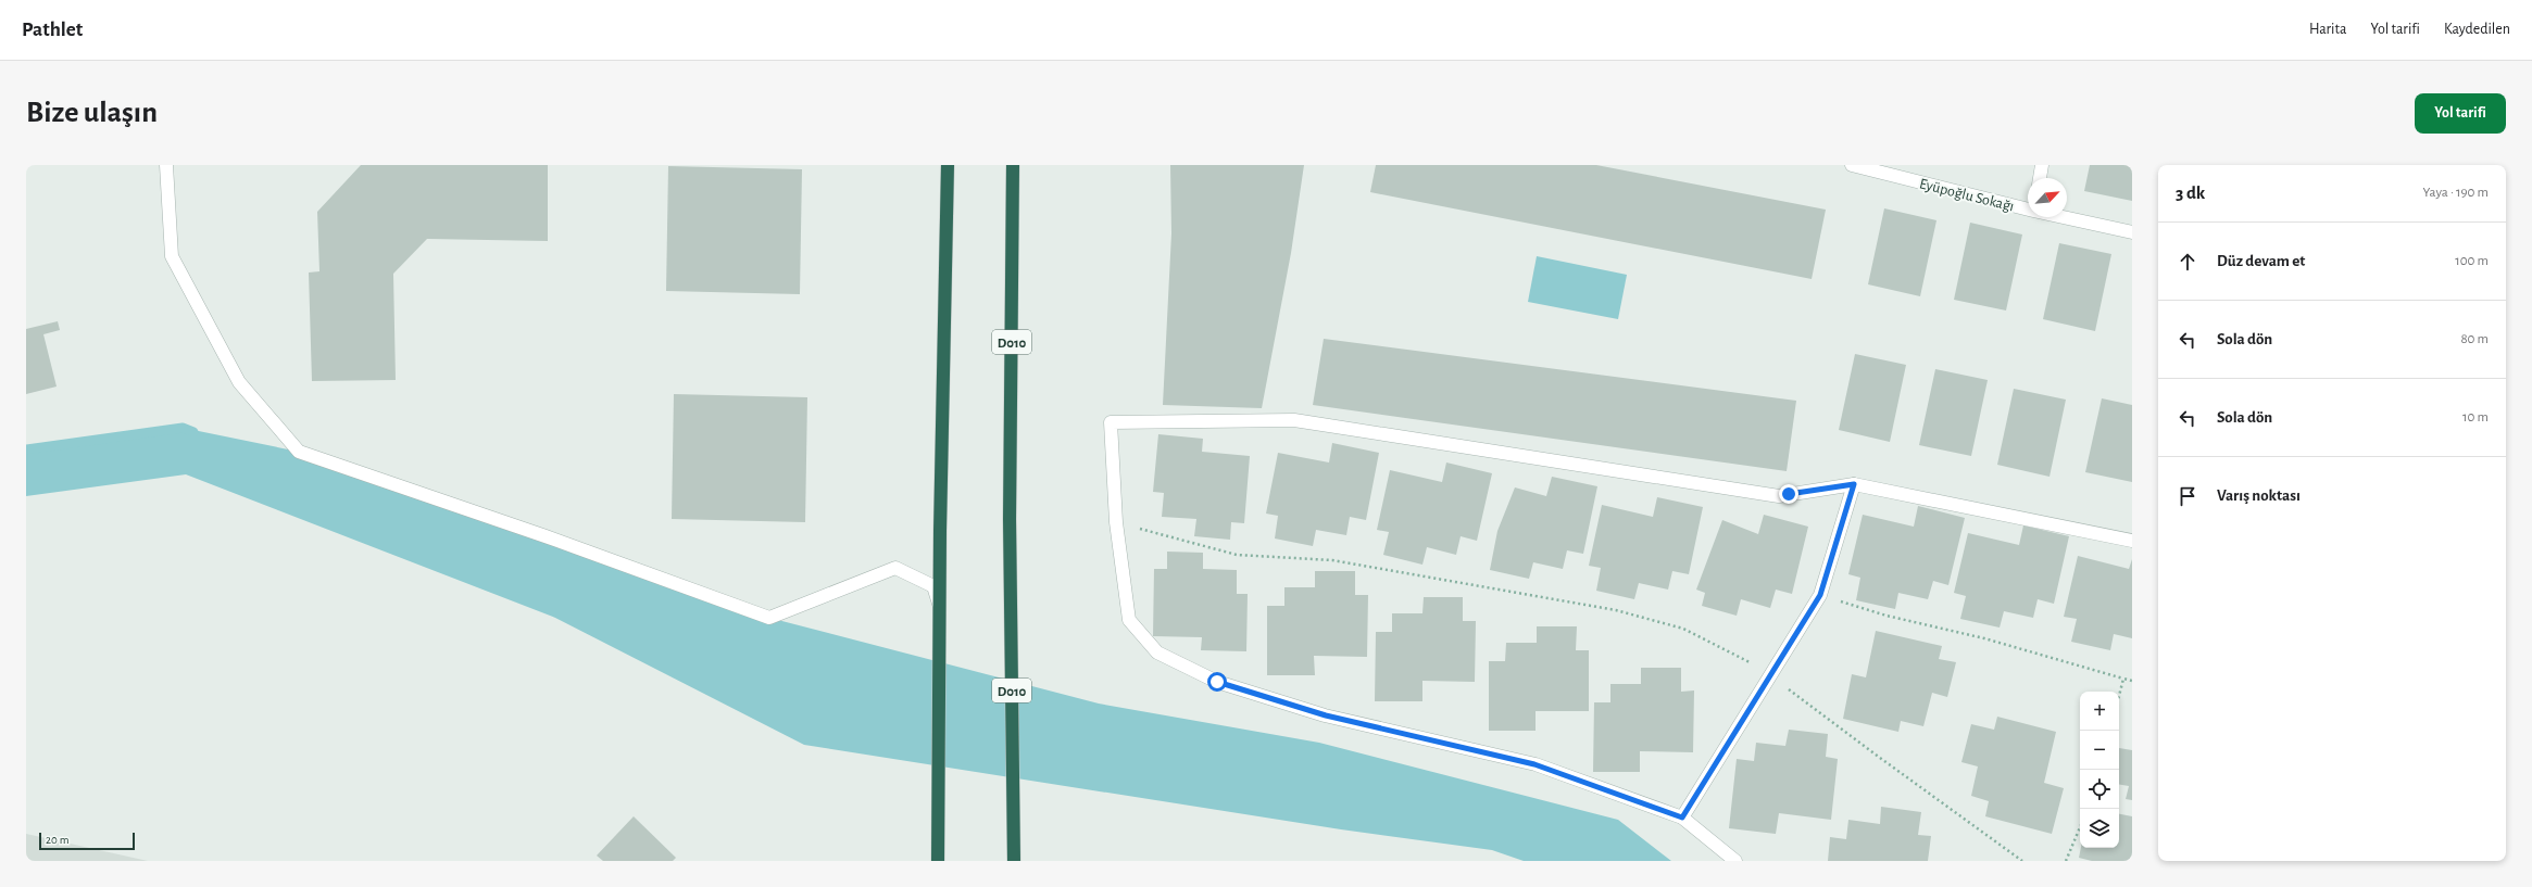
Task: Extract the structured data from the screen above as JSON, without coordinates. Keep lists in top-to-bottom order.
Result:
{
  "streets": {
    "highway": ["D010"],
    "street": ["Eyüpoğlu Sokağı"]
  },
  "scale_bar": "20 m",
  "north": "top right",
  "page": {
    "header": "Pathlet",
    "nav": ["Harita", "Yol tarifi", "Kaydedilen"],
    "buttons": "Yol tarifi",
    "title": "Bize ulaşın",
    "heading": ["3 dk", "Yaya · 190 m"],
    "list": [
      ["Düz devam et", "100 m"],
      ["Sola dön", "80 m"],
      ["Sola dön", "10 m"],
      "Varış noktası"
    ],
    "map_buttons": ["+", "−"],
    "scale": "20 m"
  }
}
